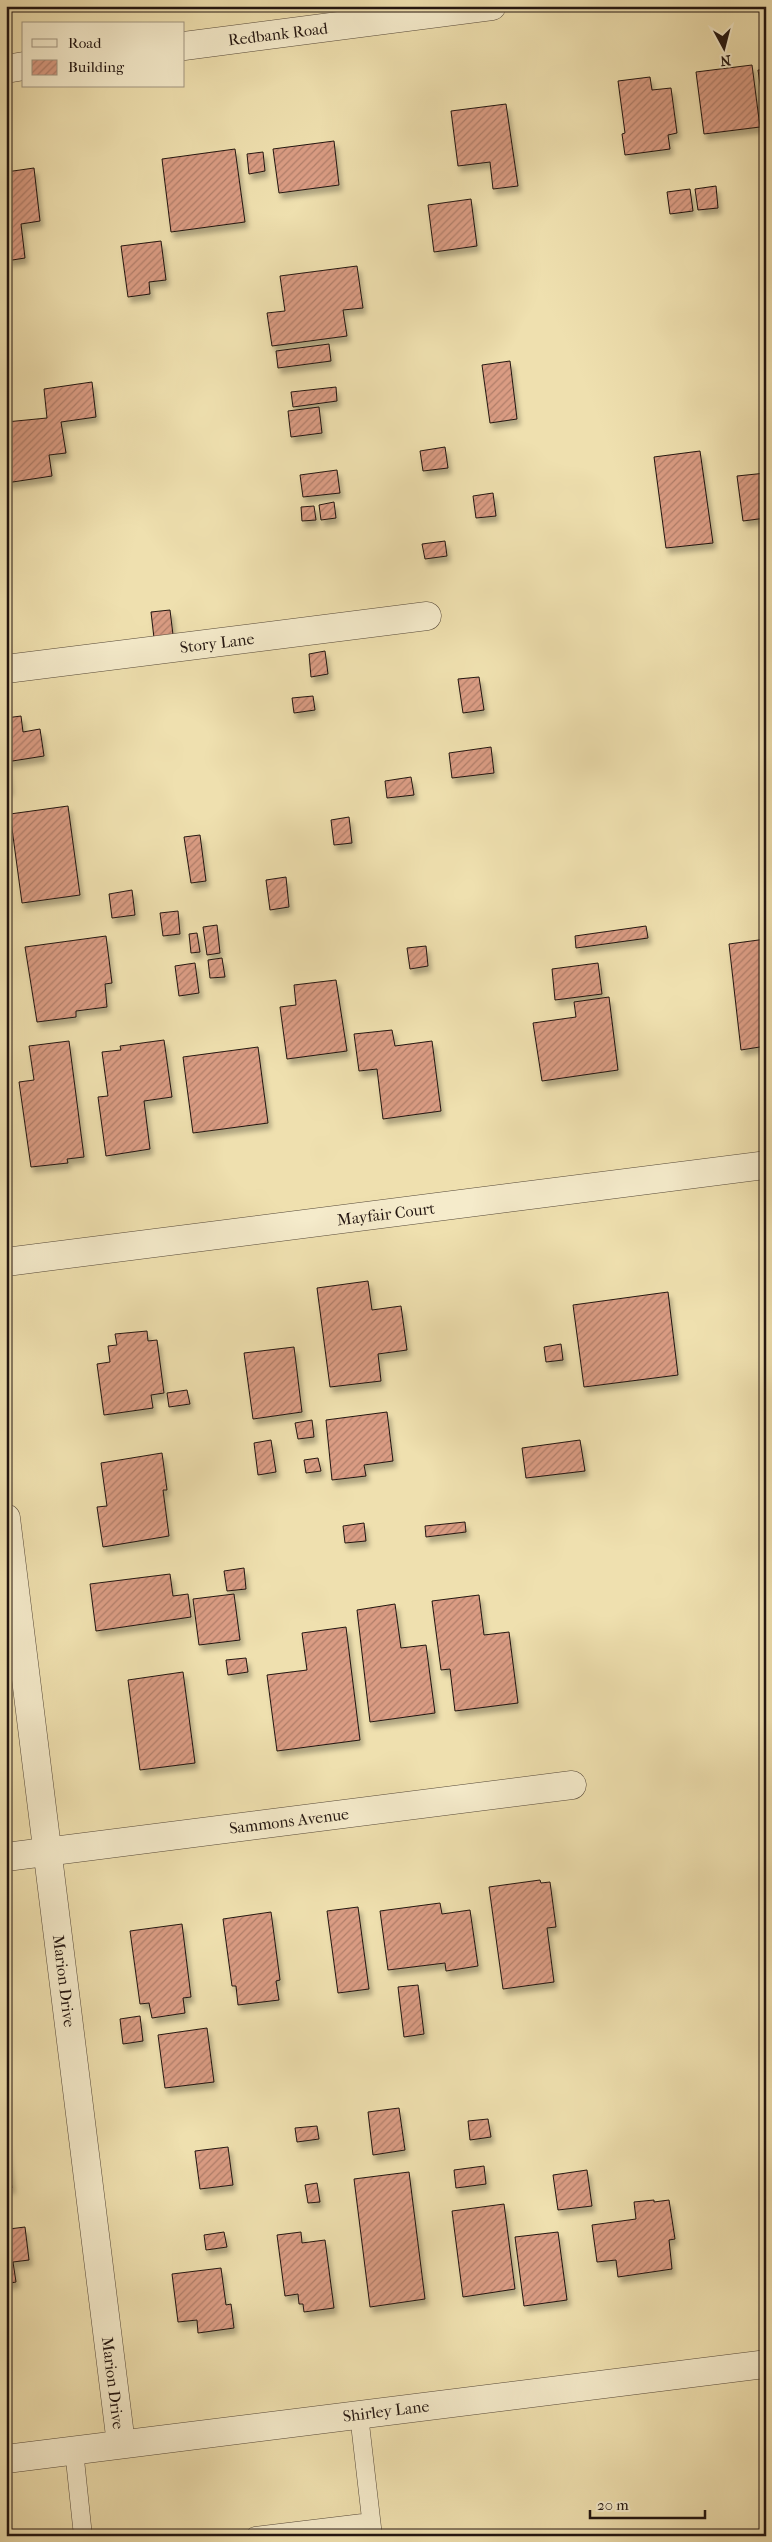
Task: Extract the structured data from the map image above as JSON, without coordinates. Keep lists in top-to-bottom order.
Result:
{
  "streets": {
    "street": [
      "Redbank Road",
      "Story Lane",
      "Mayfair Court",
      "Sammons Avenue",
      "Marion Drive",
      "Shirley Lane"
    ]
  },
  "crossings": [
    ["Sammons Avenue", "Marion Drive"],
    ["Marion Drive", "Shirley Lane"]
  ],
  "legend": ["Road", "Building"],
  "scale_bar": "20 m",
  "north": "bottom"
}
